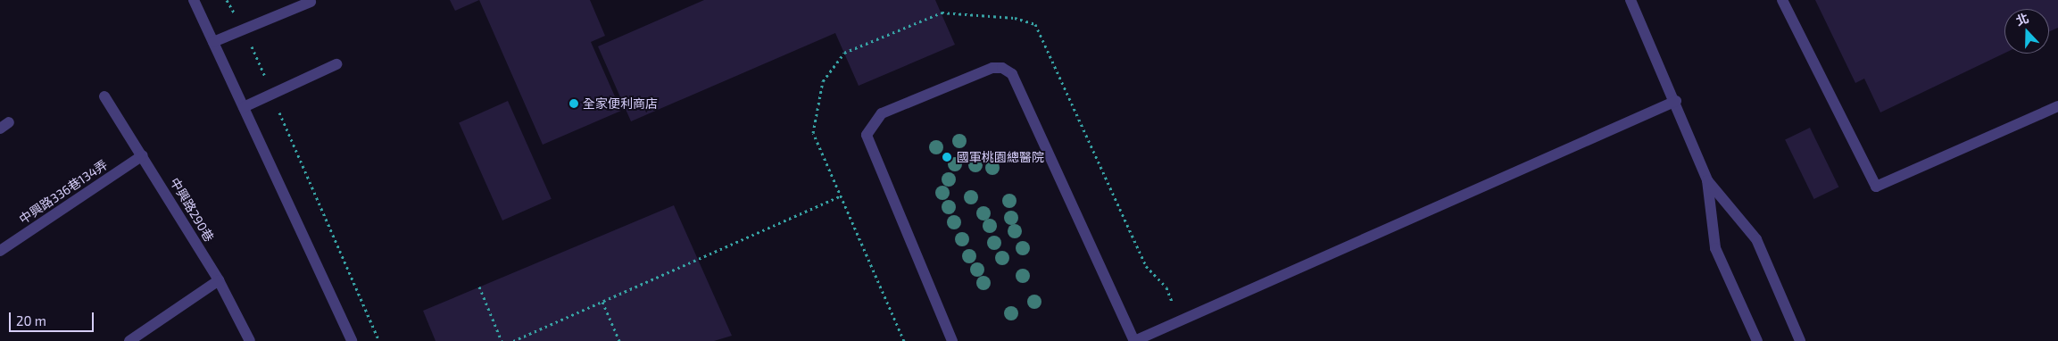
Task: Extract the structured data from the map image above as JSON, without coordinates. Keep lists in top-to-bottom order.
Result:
{
  "streets": {
    "lane": ["中興路336巷134弄", "中興路290巷"]
  },
  "crossings": [
    ["中興路336巷134弄", "中興路290巷"]
  ],
  "places": ["全家便利商店", "國軍桃園總醫院"],
  "scale_bar": "20 m",
  "north": "top"
}
